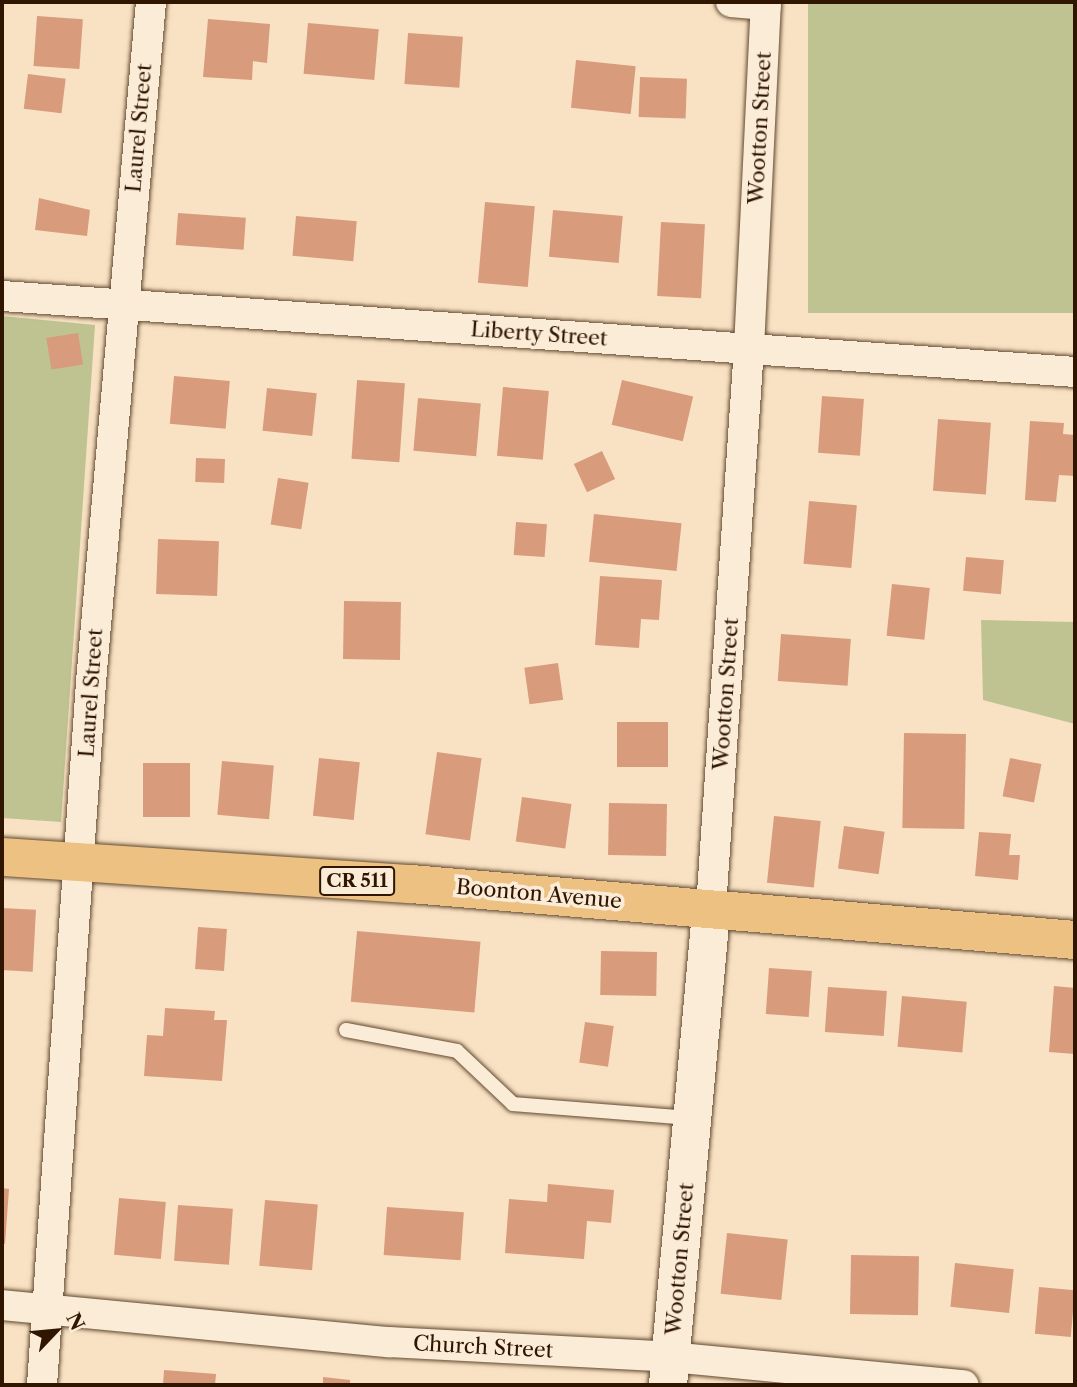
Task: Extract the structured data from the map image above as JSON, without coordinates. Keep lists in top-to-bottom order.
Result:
{
  "streets": {
    "main road": ["CR 511", "Boonton Avenue"],
    "street": [
      "Laurel Street",
      "Wootton Street",
      "Liberty Street",
      "Church Street"
    ]
  },
  "crossings": [
    ["Laurel Street", "Liberty Street"],
    ["Laurel Street", "Boonton Avenue"],
    ["Laurel Street", "Church Street"],
    ["Wootton Street", "Liberty Street"],
    ["Wootton Street", "Boonton Avenue"],
    ["Wootton Street", "Church Street"]
  ],
  "north": "top right"
}
